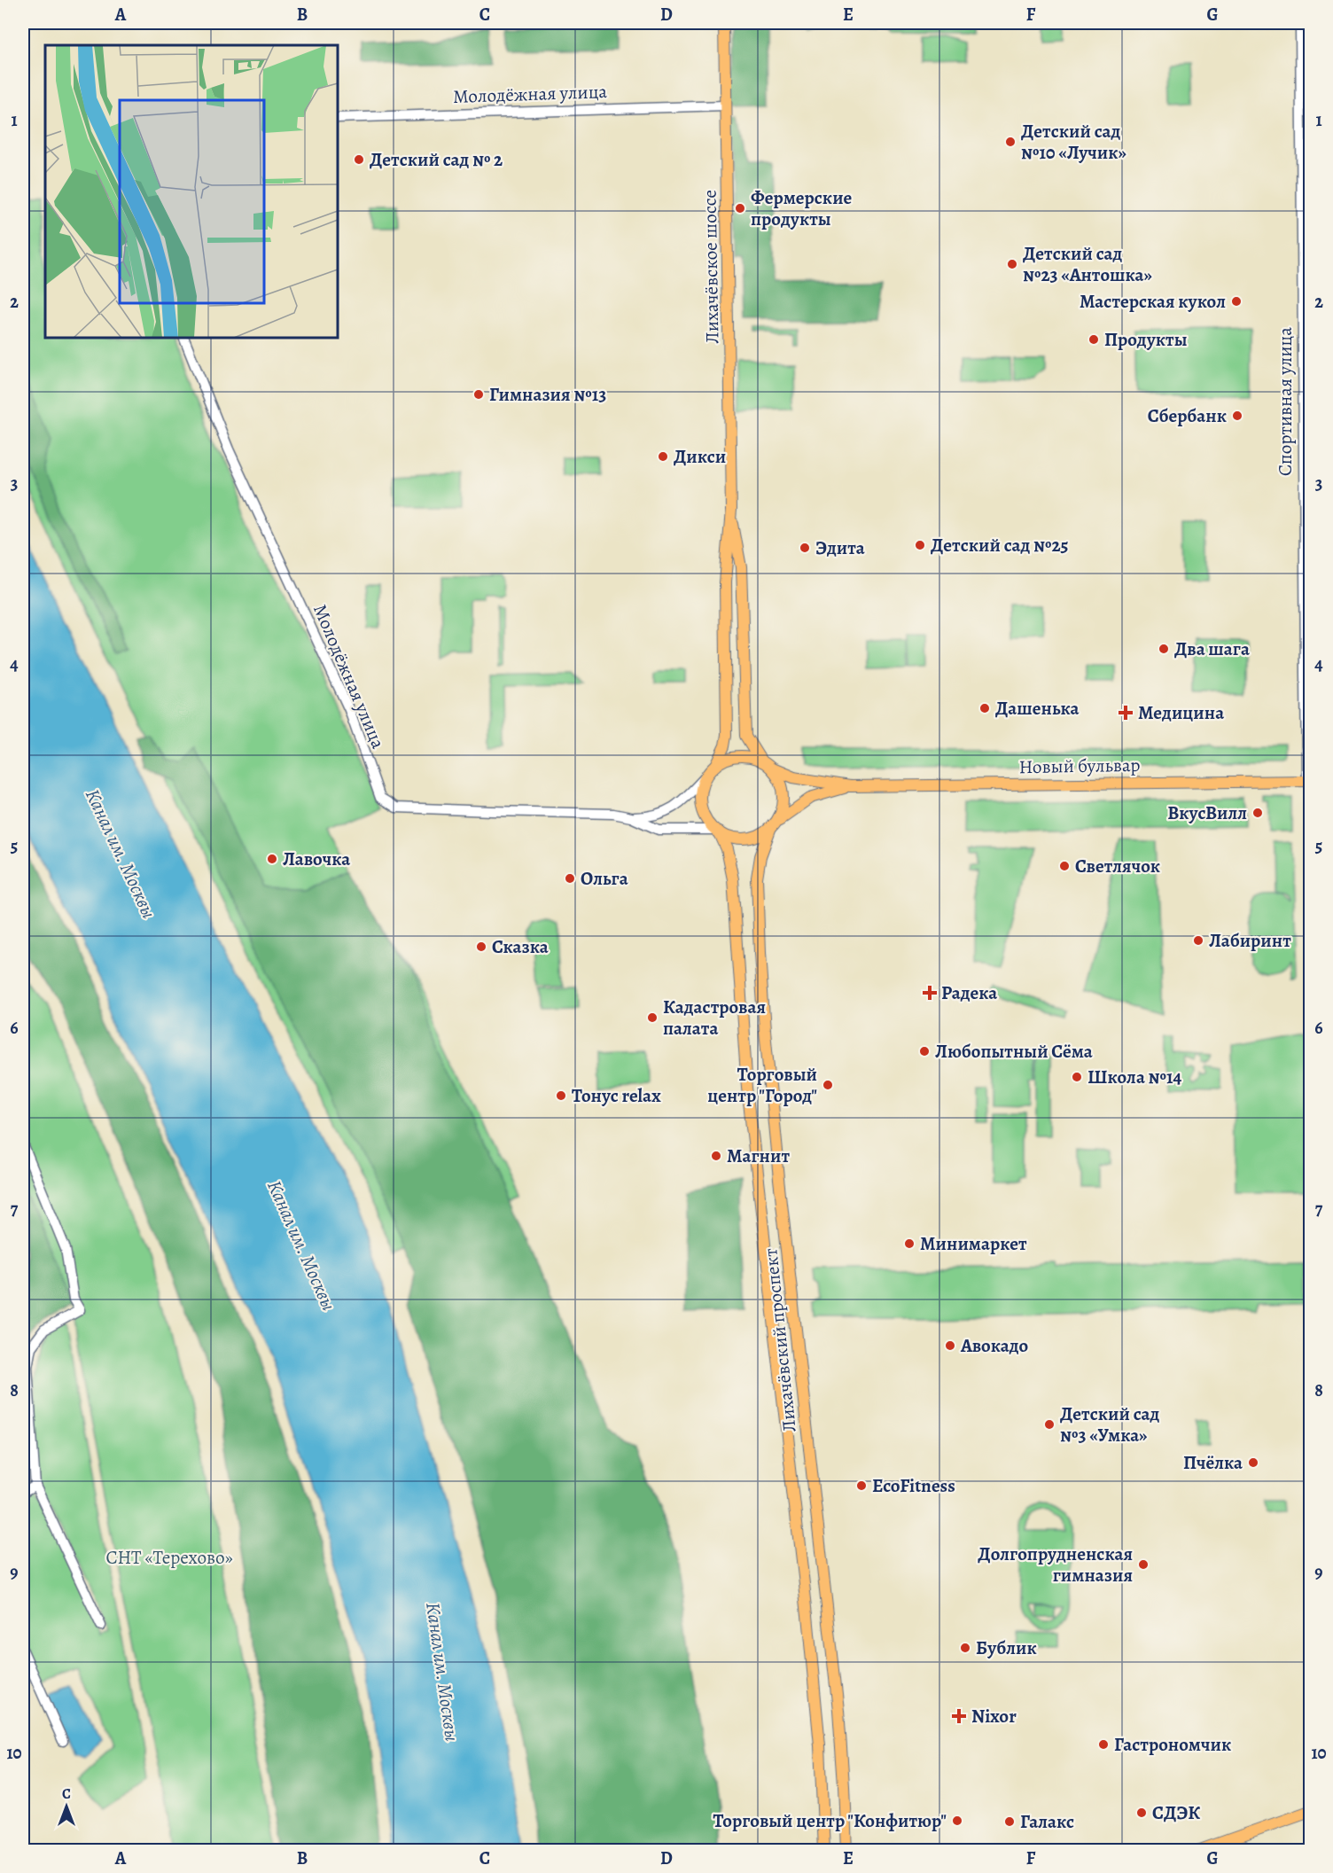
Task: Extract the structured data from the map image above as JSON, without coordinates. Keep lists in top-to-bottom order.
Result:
{
  "streets": {
    "main road": ["Лихачёвское шоссе", "Новый бульвар", "Лихачёвский проспект"],
    "street": ["Молодёжная улица", "Спортивная улица"]
  },
  "crossings": [
    ["Молодёжная улица", "Лихачёвское шоссе"],
    ["Молодёжная улица", "Новый бульвар"],
    ["Молодёжная улица", "Лихачёвский проспект"],
    ["Лихачёвское шоссе", "Новый бульвар"],
    ["Лихачёвское шоссе", "Лихачёвский проспект"],
    ["Спортивная улица", "Новый бульвар"],
    ["Новый бульвар", "Лихачёвский проспект"]
  ],
  "water": ["Канал им. Москвы"],
  "parks": ["СНТ «Терехово»"],
  "places": {
    "other": [
      "Детский сад №10 «Лучик»",
      "Детский сад № 2",
      "Фермерские продукты",
      "Детский сад №23 «Антошка»",
      "Мастерская кукол",
      "Продукты",
      "Гимназия №13",
      "Сбербанк",
      "Дикси",
      "Детский сад №25",
      "Эдита",
      "Два шага",
      "Дашенька",
      "ВкусВилл",
      "Лавочка",
      "Светлячок",
      "Ольга",
      "Лабиринт",
      "Сказка",
      "Кадастровая палата",
      "Любопытный Сёма",
      "Школа №14",
      "Торговый центр \"Город\"",
      "Тонус relax",
      "Магнит",
      "Минимаркет",
      "Авокадо",
      "Детский сад №3 «Умка»",
      "Пчёлка",
      "EcoFitness",
      "Долгопрудненская гимназия",
      "Бублик",
      "Гастрономчик",
      "СДЭК",
      "Торговый центр \"Конфитюр\"",
      "Галакс"
    ],
    "health": ["Медицина", "Радека", "Nixor"]
  },
  "north": "top",
  "grid": {
    "columns": [
      "A",
      "B",
      "C",
      "D",
      "E",
      "F",
      "G"
    ],
    "rows": [
      "1",
      "2",
      "3",
      "4",
      "5",
      "6",
      "7",
      "8",
      "9",
      "10"
    ]
  }
}
